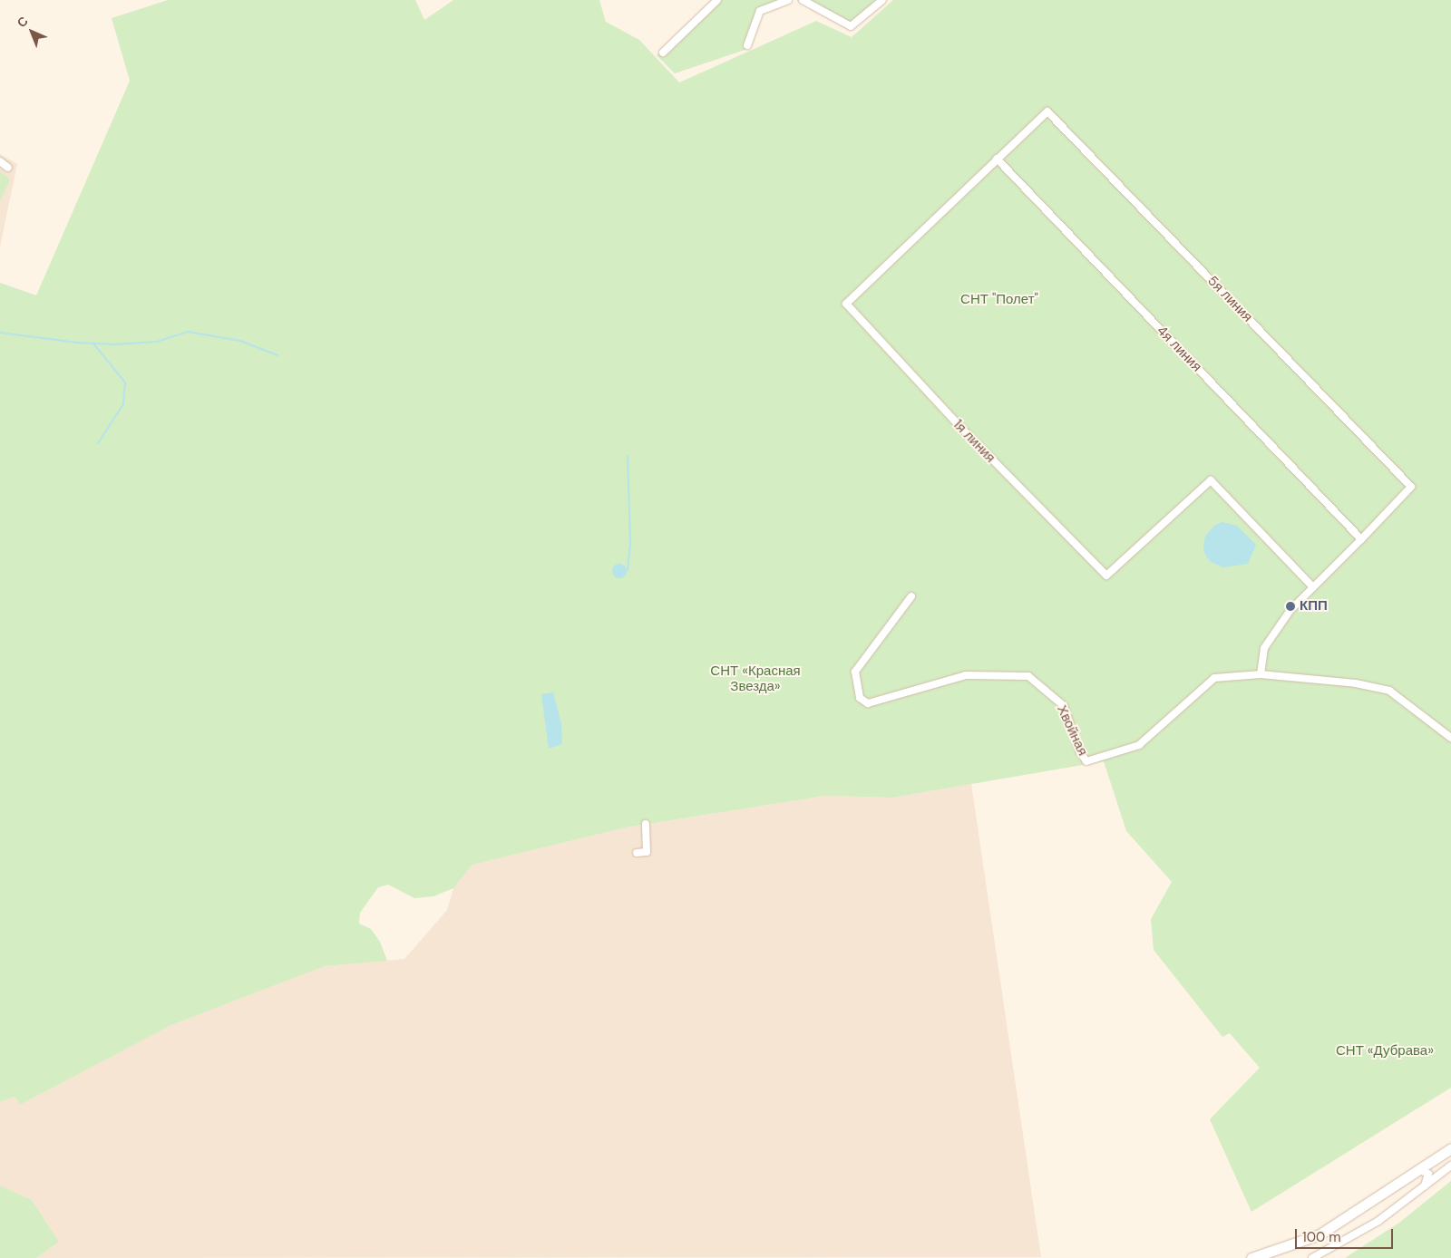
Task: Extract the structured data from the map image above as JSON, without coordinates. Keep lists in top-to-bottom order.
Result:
{
  "streets": {
    "street": [
      "5я линия",
      "4я линия",
      "1я линия",
      "Хвойная"
    ]
  },
  "crossings": [
    ["5я линия", "4я линия"],
    ["5я линия", "1я линия"],
    ["4я линия", "1я линия"]
  ],
  "parks": ["СНТ \"Полет\"", "СНТ «Красная Звезда»", "СНТ «Дубрава»"],
  "places": ["КПП"],
  "scale_bar": "100 m",
  "north": "top left"
}
